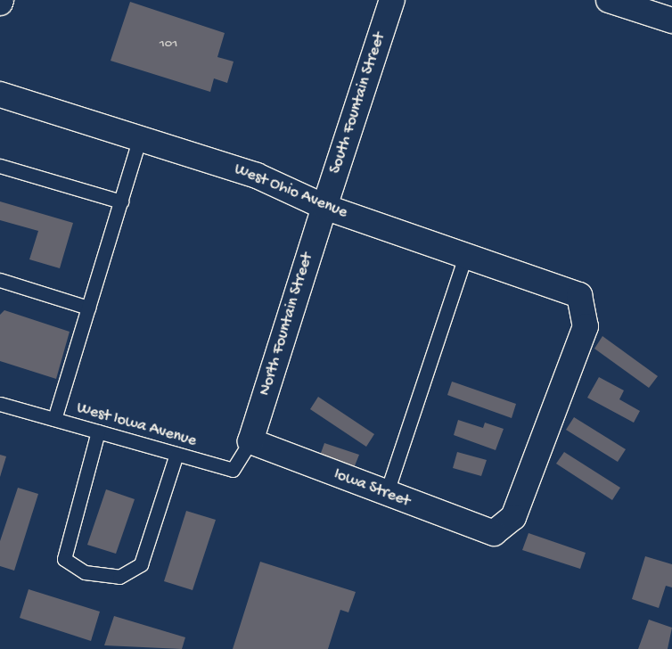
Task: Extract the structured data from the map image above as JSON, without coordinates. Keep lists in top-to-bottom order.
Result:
{
  "streets": {
    "street": [
      "South Fountain Street",
      "West Ohio Avenue",
      "North Fountain Street",
      "Iowa Street"
    ],
    "lane": ["West Iowa Avenue"]
  },
  "crossings": [
    ["South Fountain Street", "West Ohio Avenue"],
    ["South Fountain Street", "North Fountain Street"],
    ["West Ohio Avenue", "North Fountain Street"],
    ["West Ohio Avenue", "Iowa Street"],
    ["North Fountain Street", "West Iowa Avenue"],
    ["North Fountain Street", "Iowa Street"],
    ["West Iowa Avenue", "Iowa Street"]
  ],
  "house_numbers": ["101"]
}
